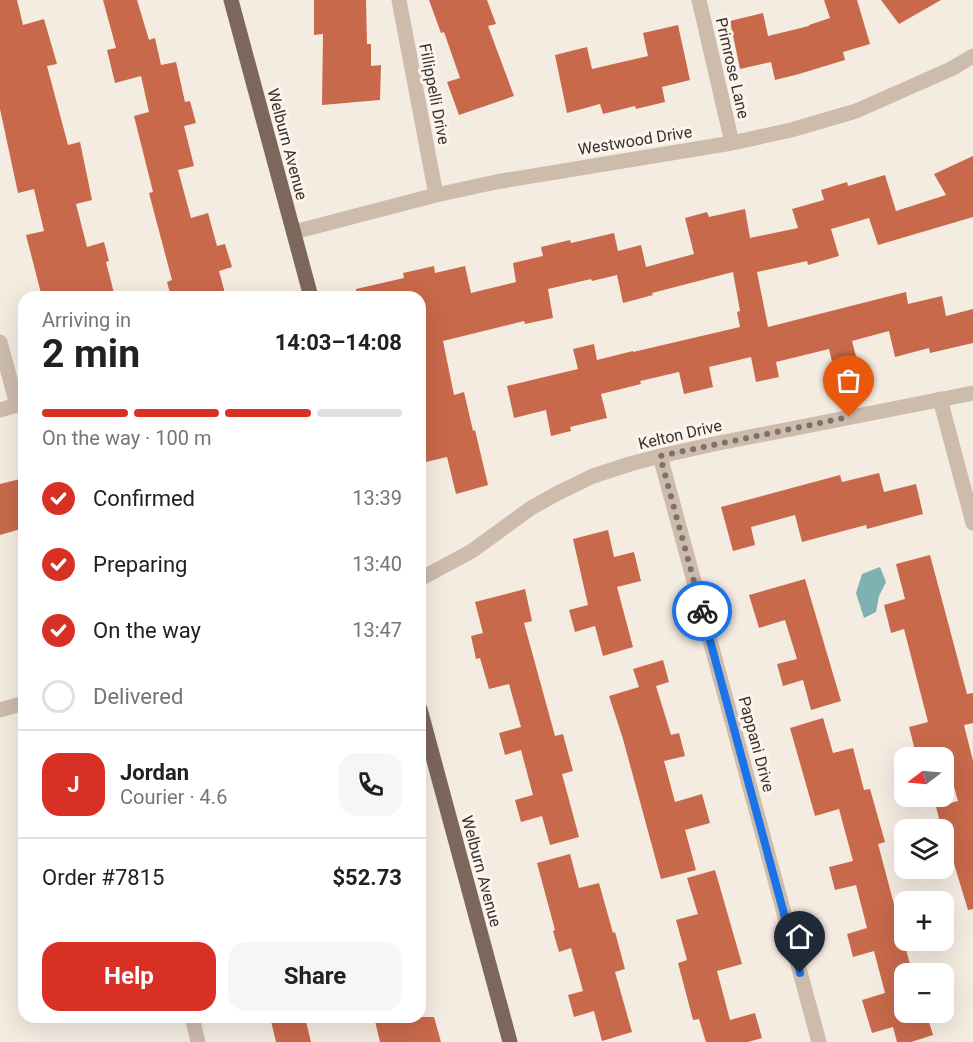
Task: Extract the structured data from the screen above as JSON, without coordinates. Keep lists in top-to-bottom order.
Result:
{
  "streets": {
    "main road": ["Welburn Avenue"],
    "street": [
      "Primrose Lane",
      "Fillippelli Drive",
      "Westwood Drive",
      "Kelton Drive",
      "Pappani Drive"
    ]
  },
  "crossings": [
    ["Primrose Lane", "Westwood Drive"],
    ["Fillippelli Drive", "Westwood Drive"],
    ["Westwood Drive", "Welburn Avenue"],
    ["Kelton Drive", "Pappani Drive"]
  ],
  "north": "left",
  "page": {
    "heading": ["2 min", "Arriving in", "14:03–14:08"],
    "panel": [
      "Jordan",
      "Courier · 4.6",
      "Order #7815",
      "$52.73"
    ],
    "bar": "On the way · 100 m",
    "list": [
      ["Confirmed", "13:39"],
      ["Preparing", "13:40"],
      ["On the way", "13:47"],
      "Delivered"
    ],
    "map_buttons": ["+", "−"],
    "round": "J",
    "buttons": ["Help", "Share"]
  }
}
